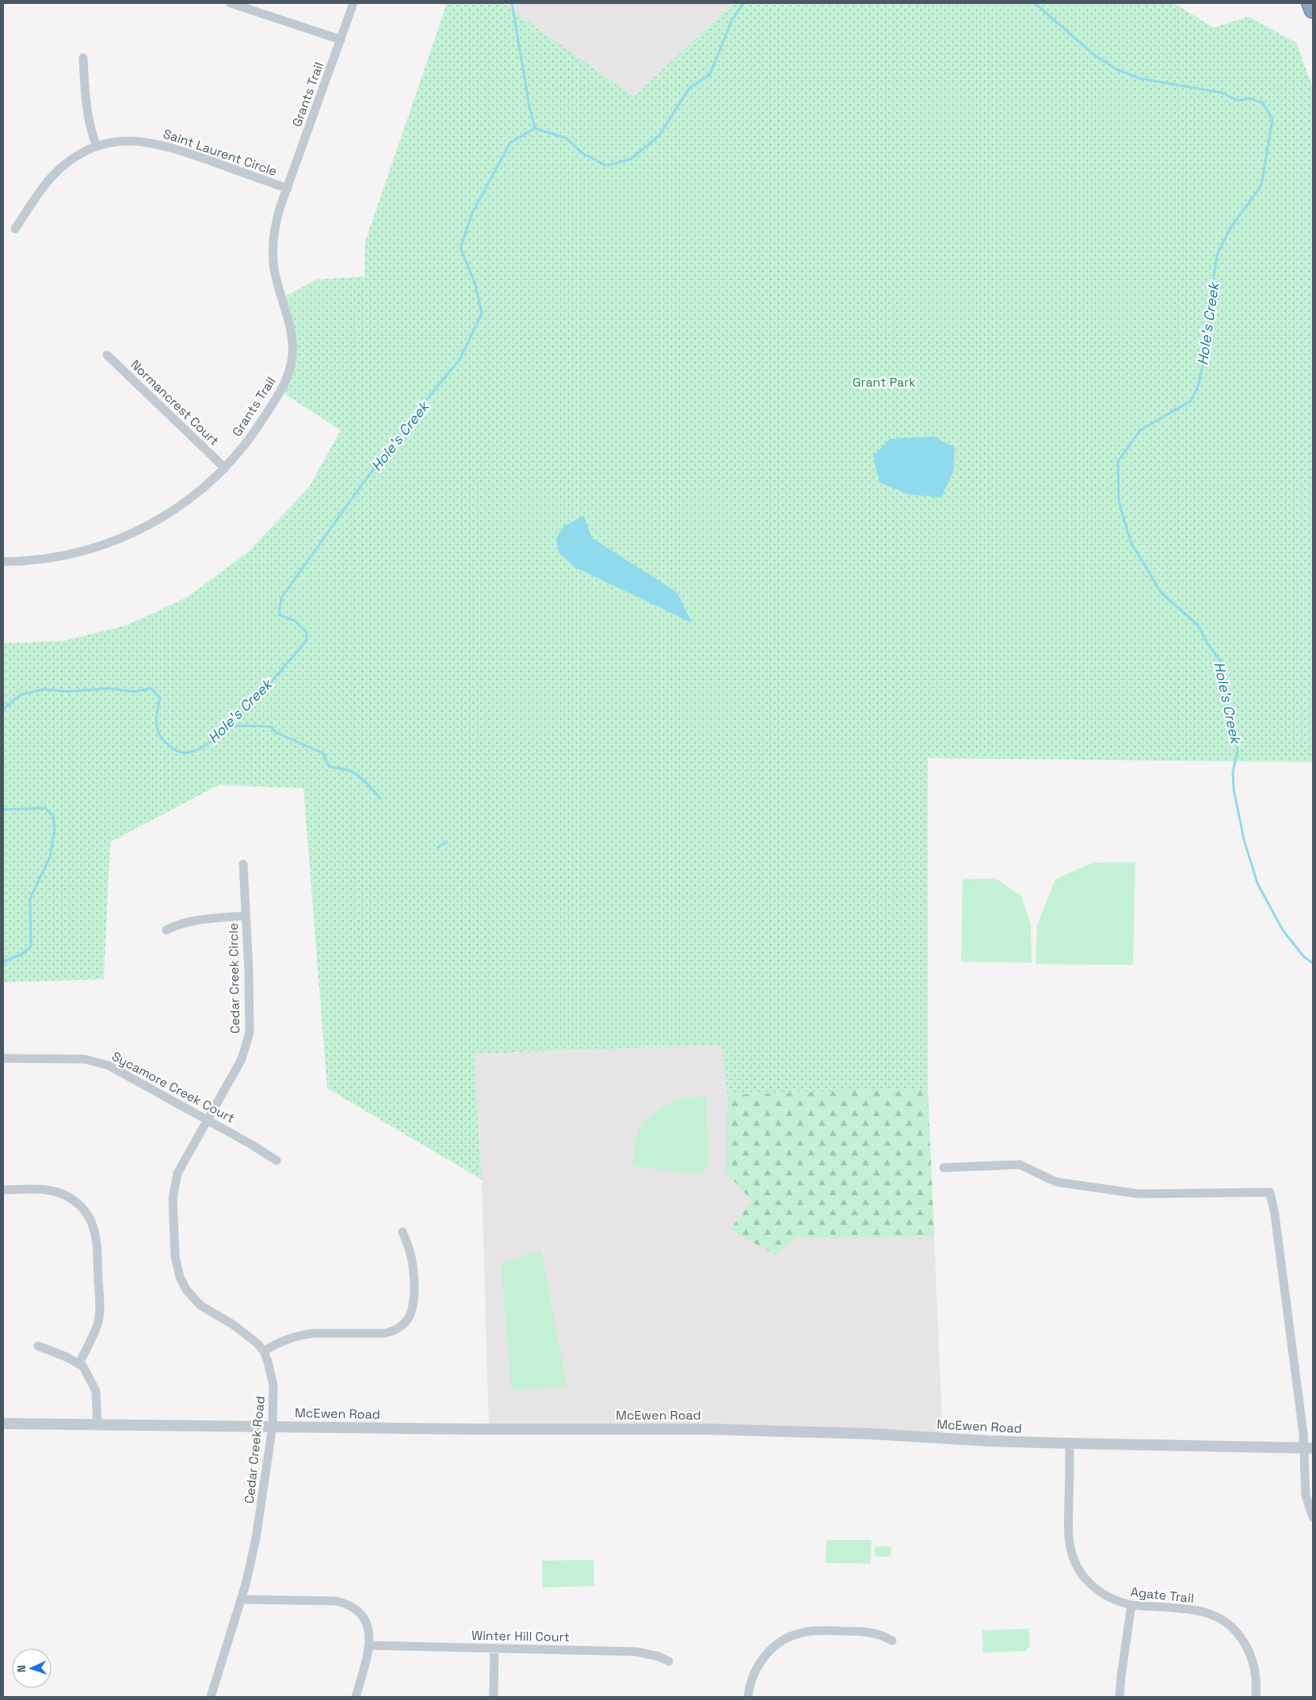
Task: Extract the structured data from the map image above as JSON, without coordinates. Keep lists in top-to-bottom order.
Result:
{
  "streets": {
    "street": [
      "Grants Trail",
      "Saint Laurent Circle",
      "Normancrest Court",
      "Cedar Creek Circle",
      "Sycamore Creek Court",
      "McEwen Road",
      "Cedar Creek Road",
      "Agate Trail",
      "Winter Hill Court"
    ]
  },
  "crossings": [
    ["Grants Trail", "Saint Laurent Circle"],
    ["Grants Trail", "Normancrest Court"],
    ["Cedar Creek Circle", "Cedar Creek Road"],
    ["Sycamore Creek Court", "Cedar Creek Road"],
    ["McEwen Road", "Cedar Creek Road"],
    ["McEwen Road", "Agate Trail"]
  ],
  "water": ["Hole's Creek"],
  "parks": ["Grant Park"],
  "north": "left"
}
